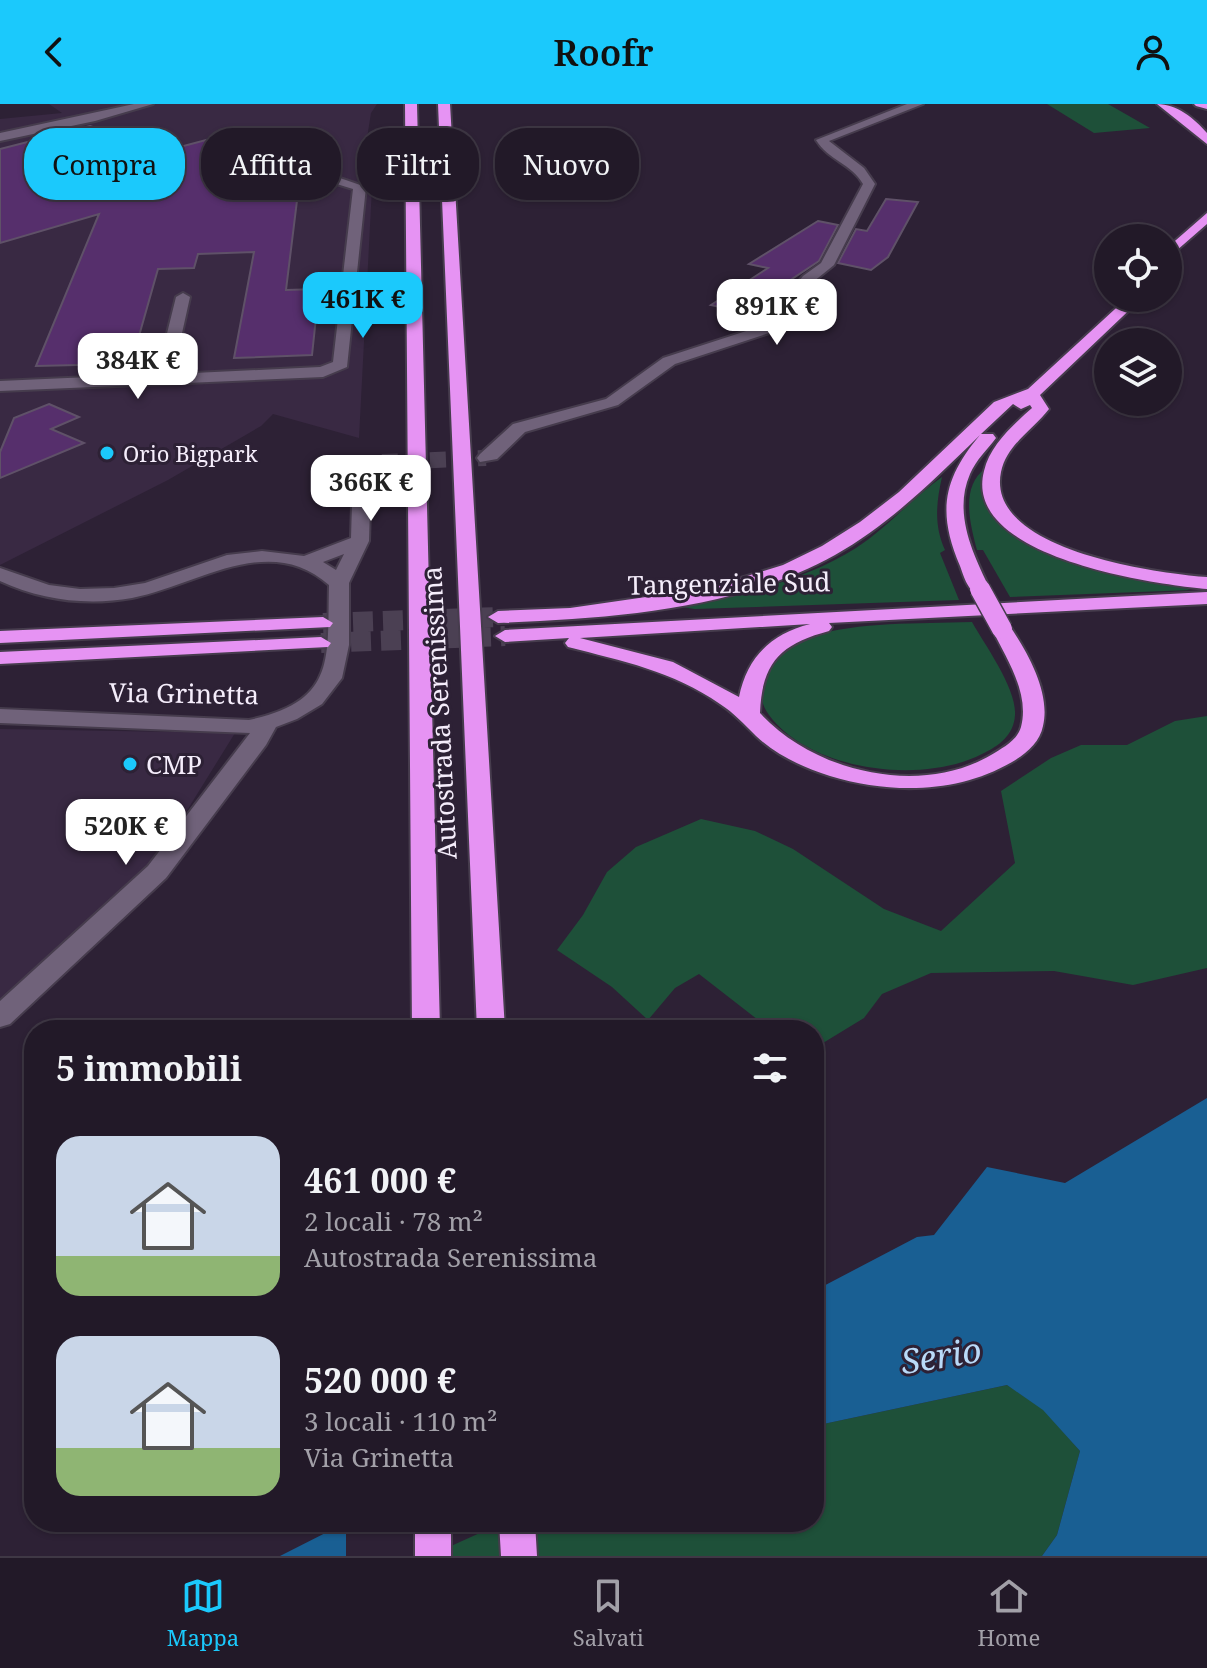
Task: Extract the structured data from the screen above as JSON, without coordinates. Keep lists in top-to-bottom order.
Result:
{
  "streets": {
    "highway": ["Tangenziale Sud", "Autostrada Serenissima"],
    "street": ["Via Grinetta"]
  },
  "water": ["Serio"],
  "places": ["Orio Bigpark", "CMP"],
  "page": {
    "header": "Roofr",
    "chip": [
      "Compra",
      "Affitta",
      "Filtri",
      "Nuovo"
    ],
    "price": [
      "461K €",
      "891K €",
      "384K €",
      "366K €",
      "520K €"
    ],
    "heading": "5 immobili",
    "list": [
      {
        "name": "461 000 €",
        "note": "2 locali · 78 m² · Autostrada Serenissima"
      },
      {
        "name": "520 000 €",
        "note": "3 locali · 110 m² · Via Grinetta"
      }
    ],
    "tabs": ["Mappa", "Salvati", "Home"]
  }
}
